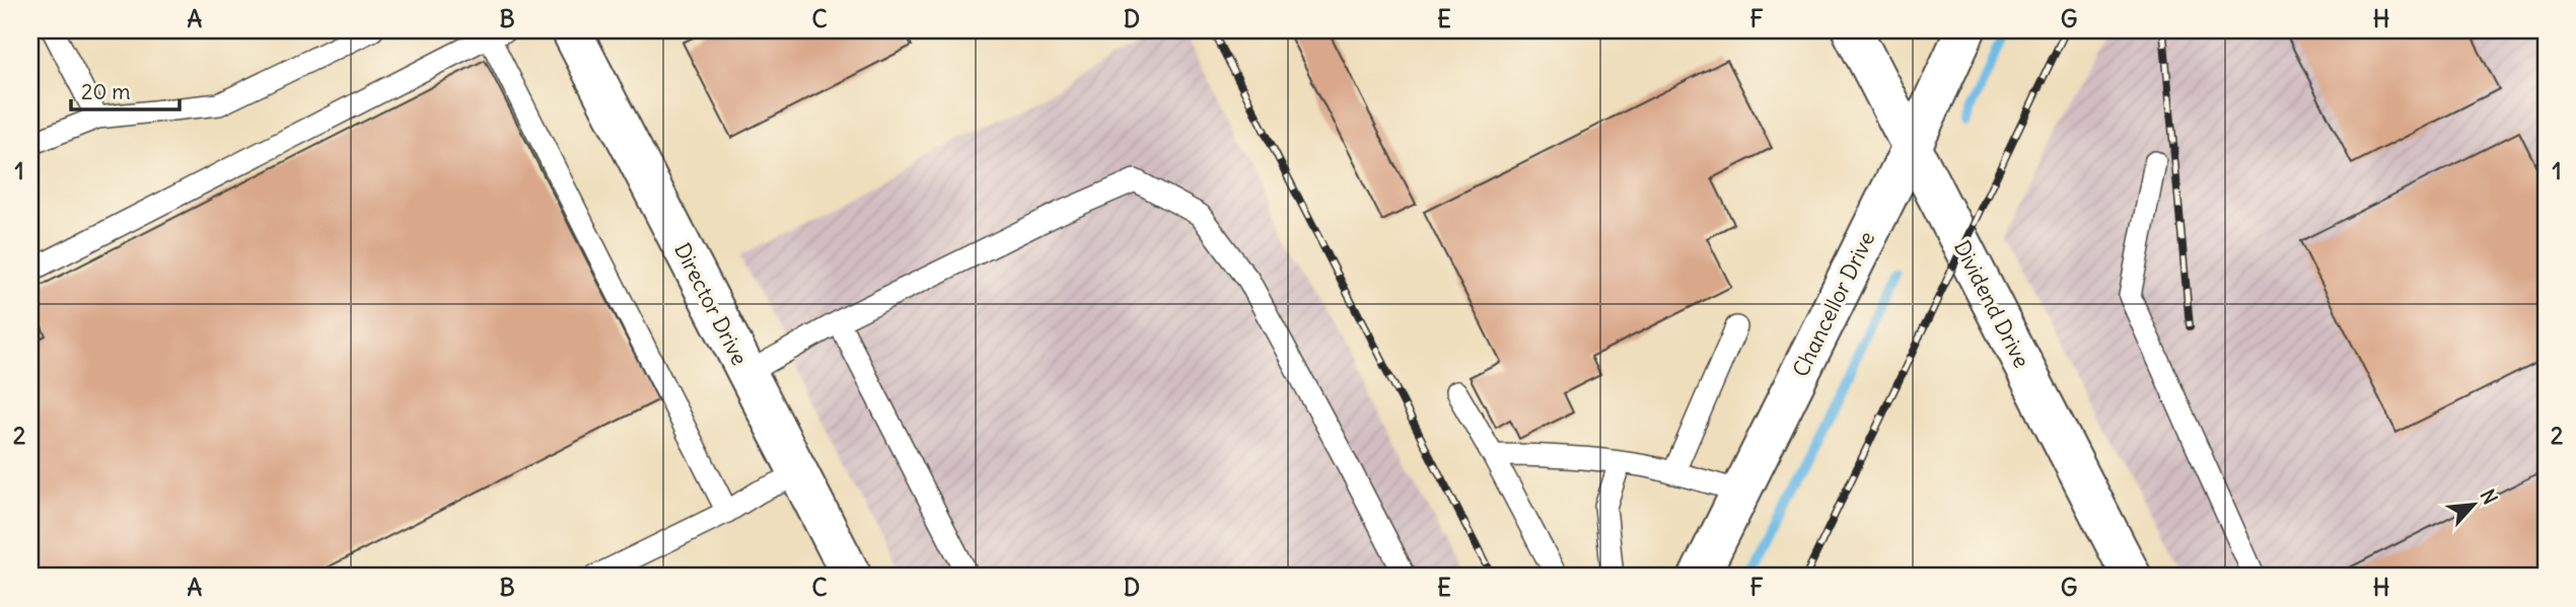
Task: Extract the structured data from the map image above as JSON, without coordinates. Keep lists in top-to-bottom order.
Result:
{
  "streets": {
    "street": ["Director Drive", "Chancellor Drive", "Dividend Drive"]
  },
  "crossings": [
    ["Chancellor Drive", "Dividend Drive"]
  ],
  "scale_bar": "20 m",
  "north": "top right",
  "grid": {
    "columns": [
      "A",
      "B",
      "C",
      "D",
      "E",
      "F",
      "G",
      "H"
    ],
    "rows": ["1", "2"]
  }
}
